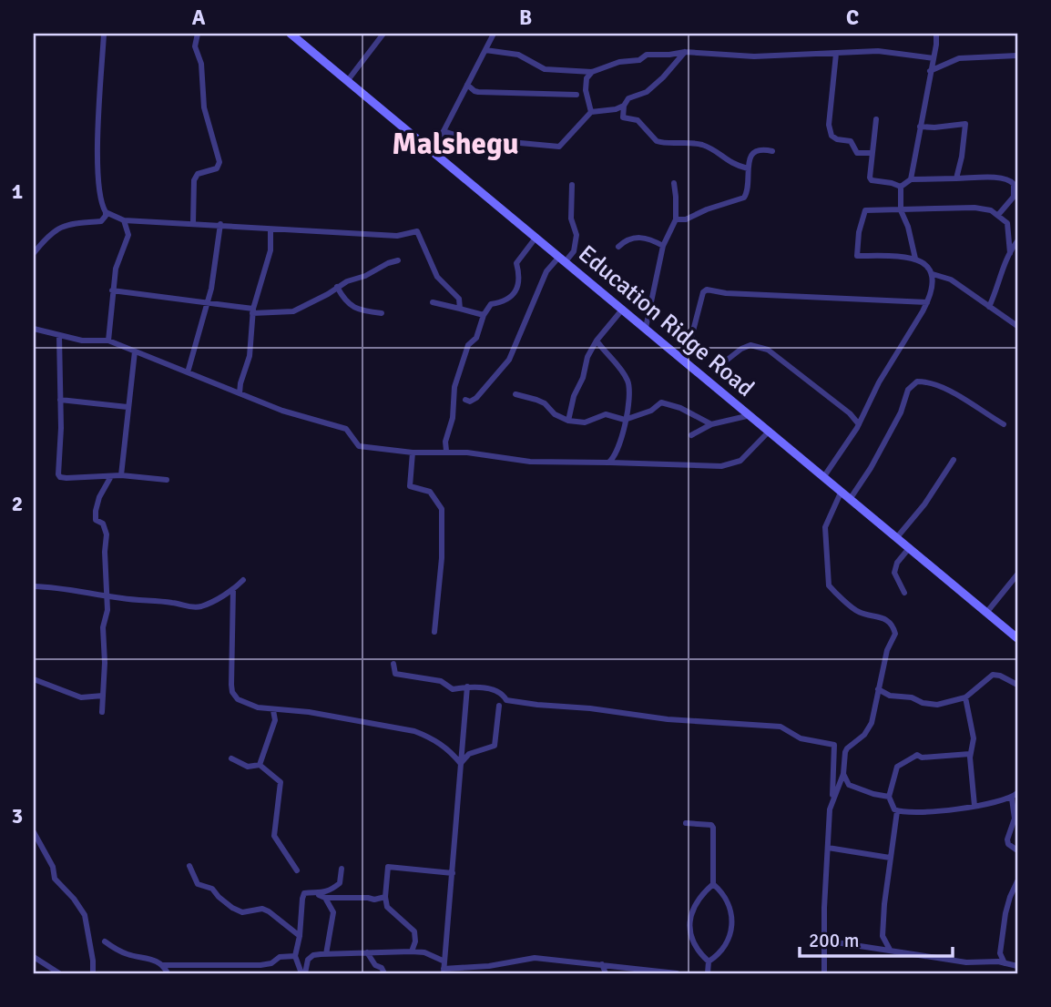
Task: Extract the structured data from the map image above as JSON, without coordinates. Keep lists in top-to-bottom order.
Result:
{
  "streets": {
    "main road": ["Education Ridge Road"]
  },
  "districts": ["Malshegu"],
  "scale_bar": "200 m",
  "grid": {
    "columns": ["A", "B", "C"],
    "rows": ["1", "2", "3"]
  }
}
